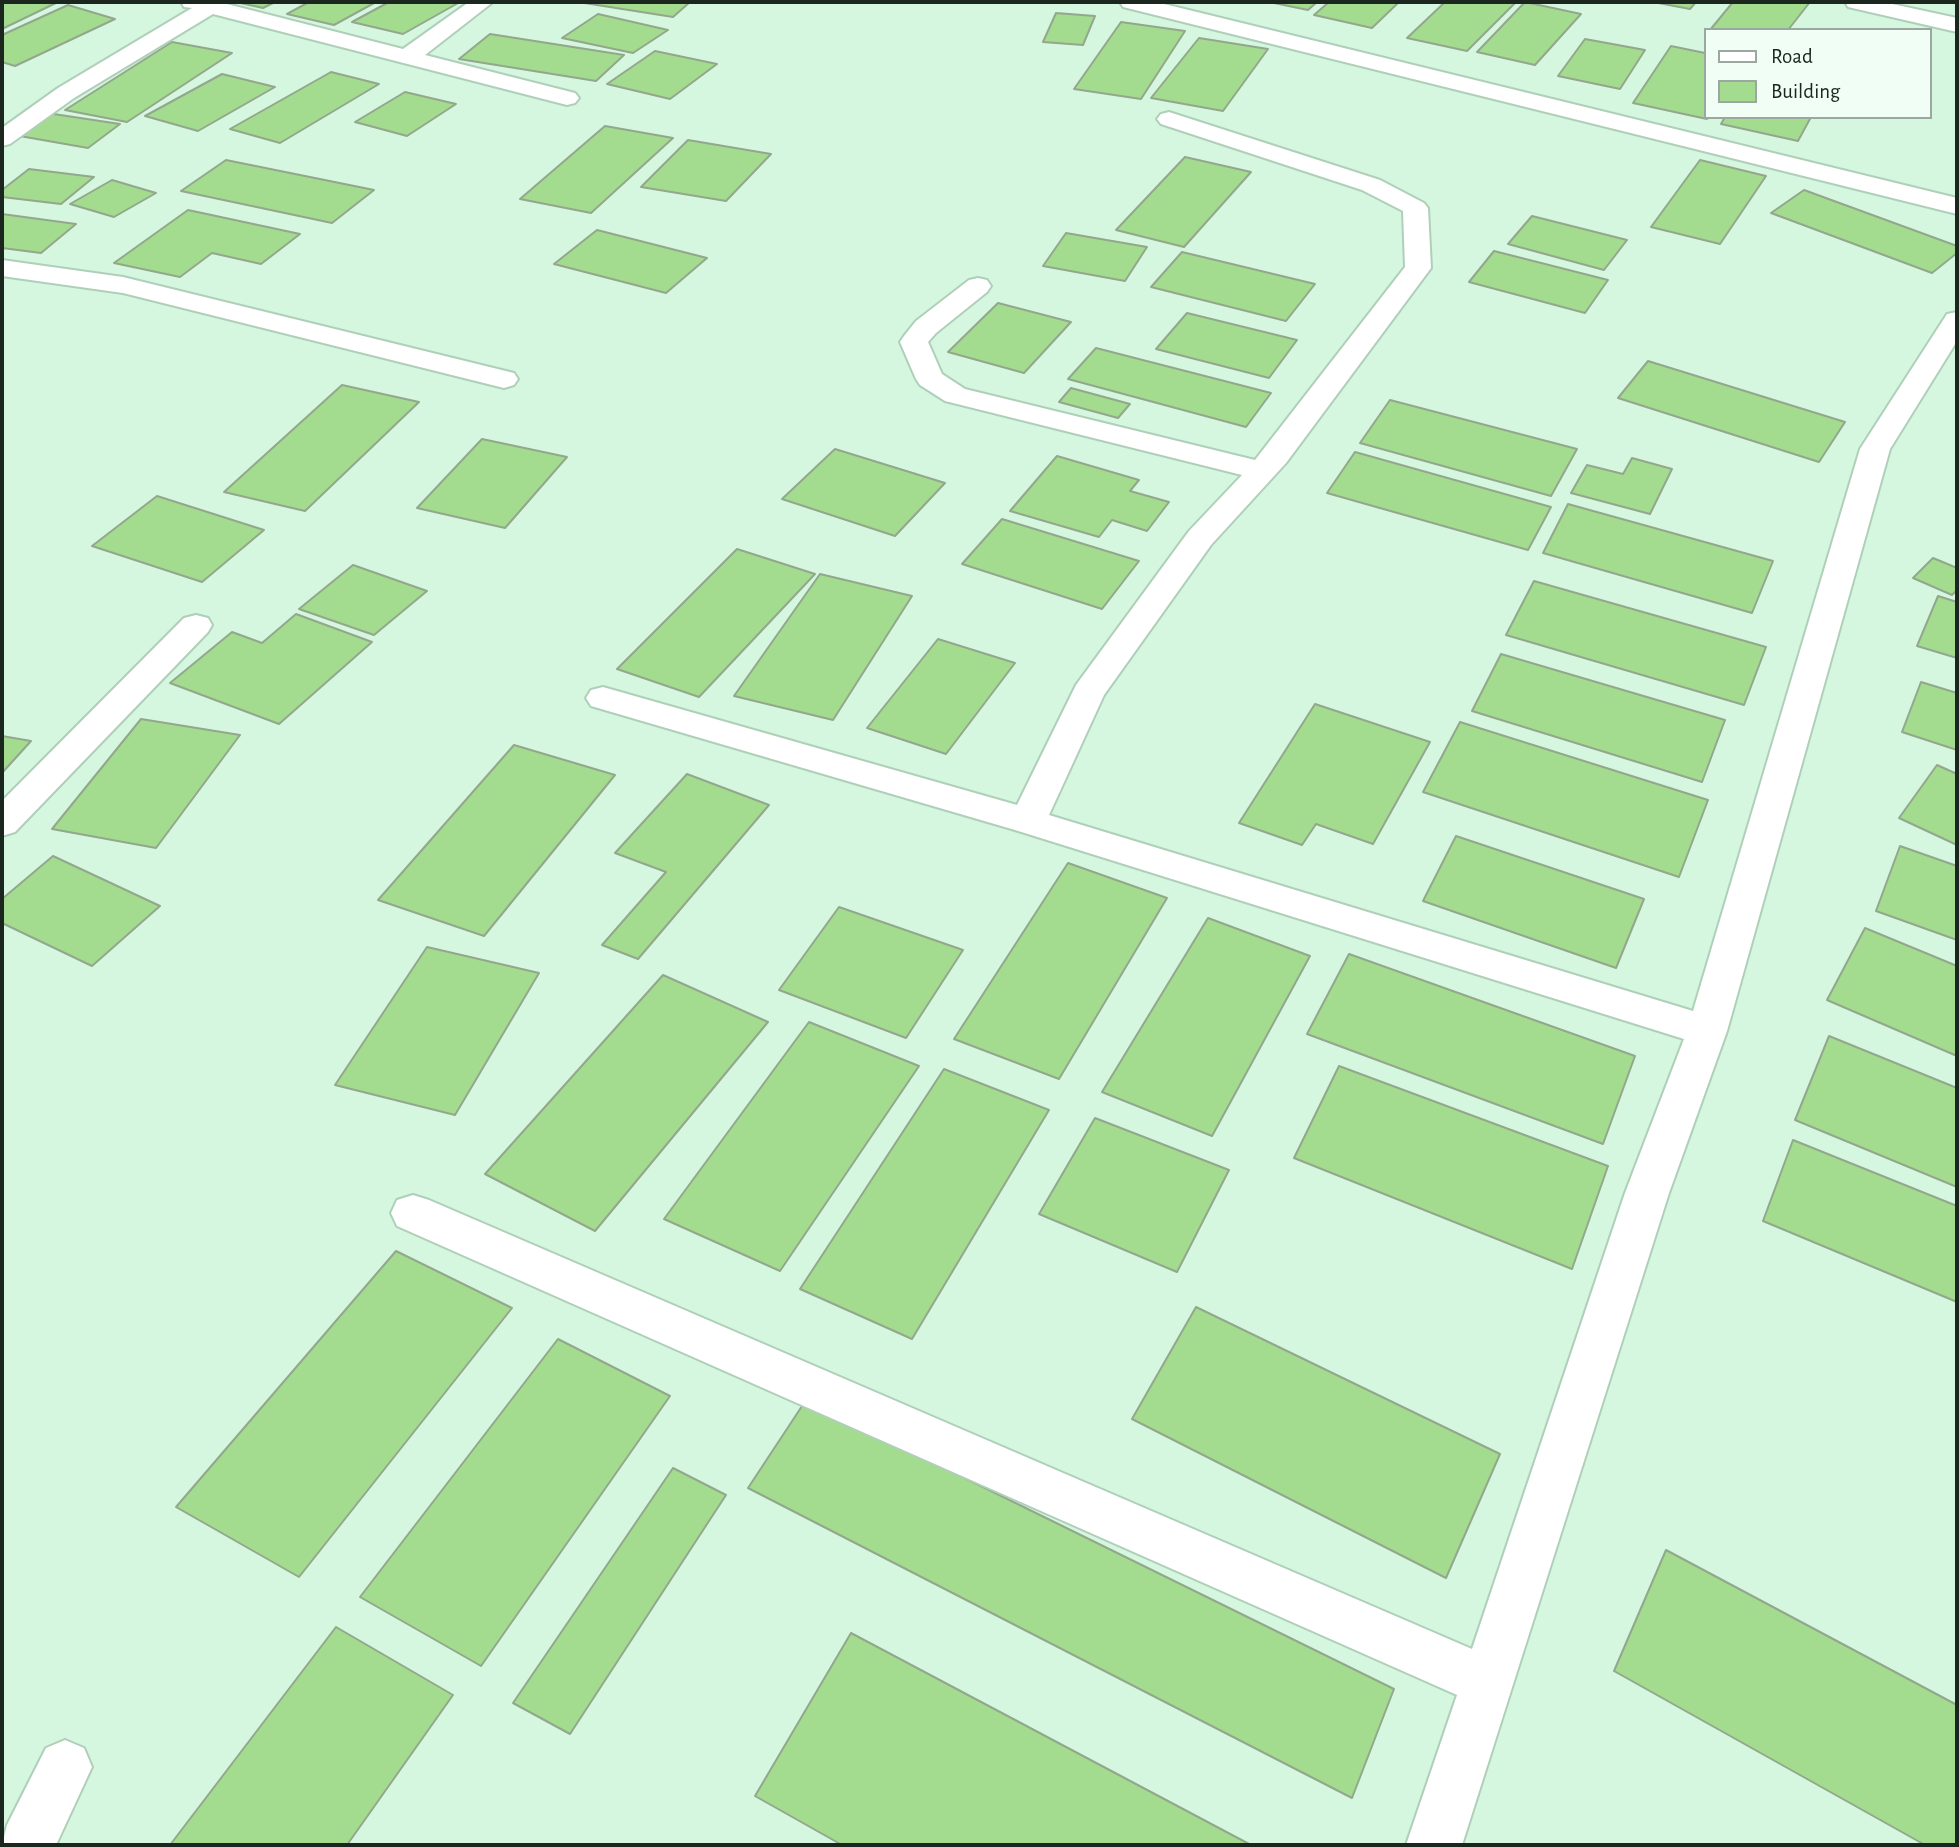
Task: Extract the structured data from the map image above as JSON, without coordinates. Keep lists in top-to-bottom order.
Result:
{
  "legend": ["Road", "Building"]
}
